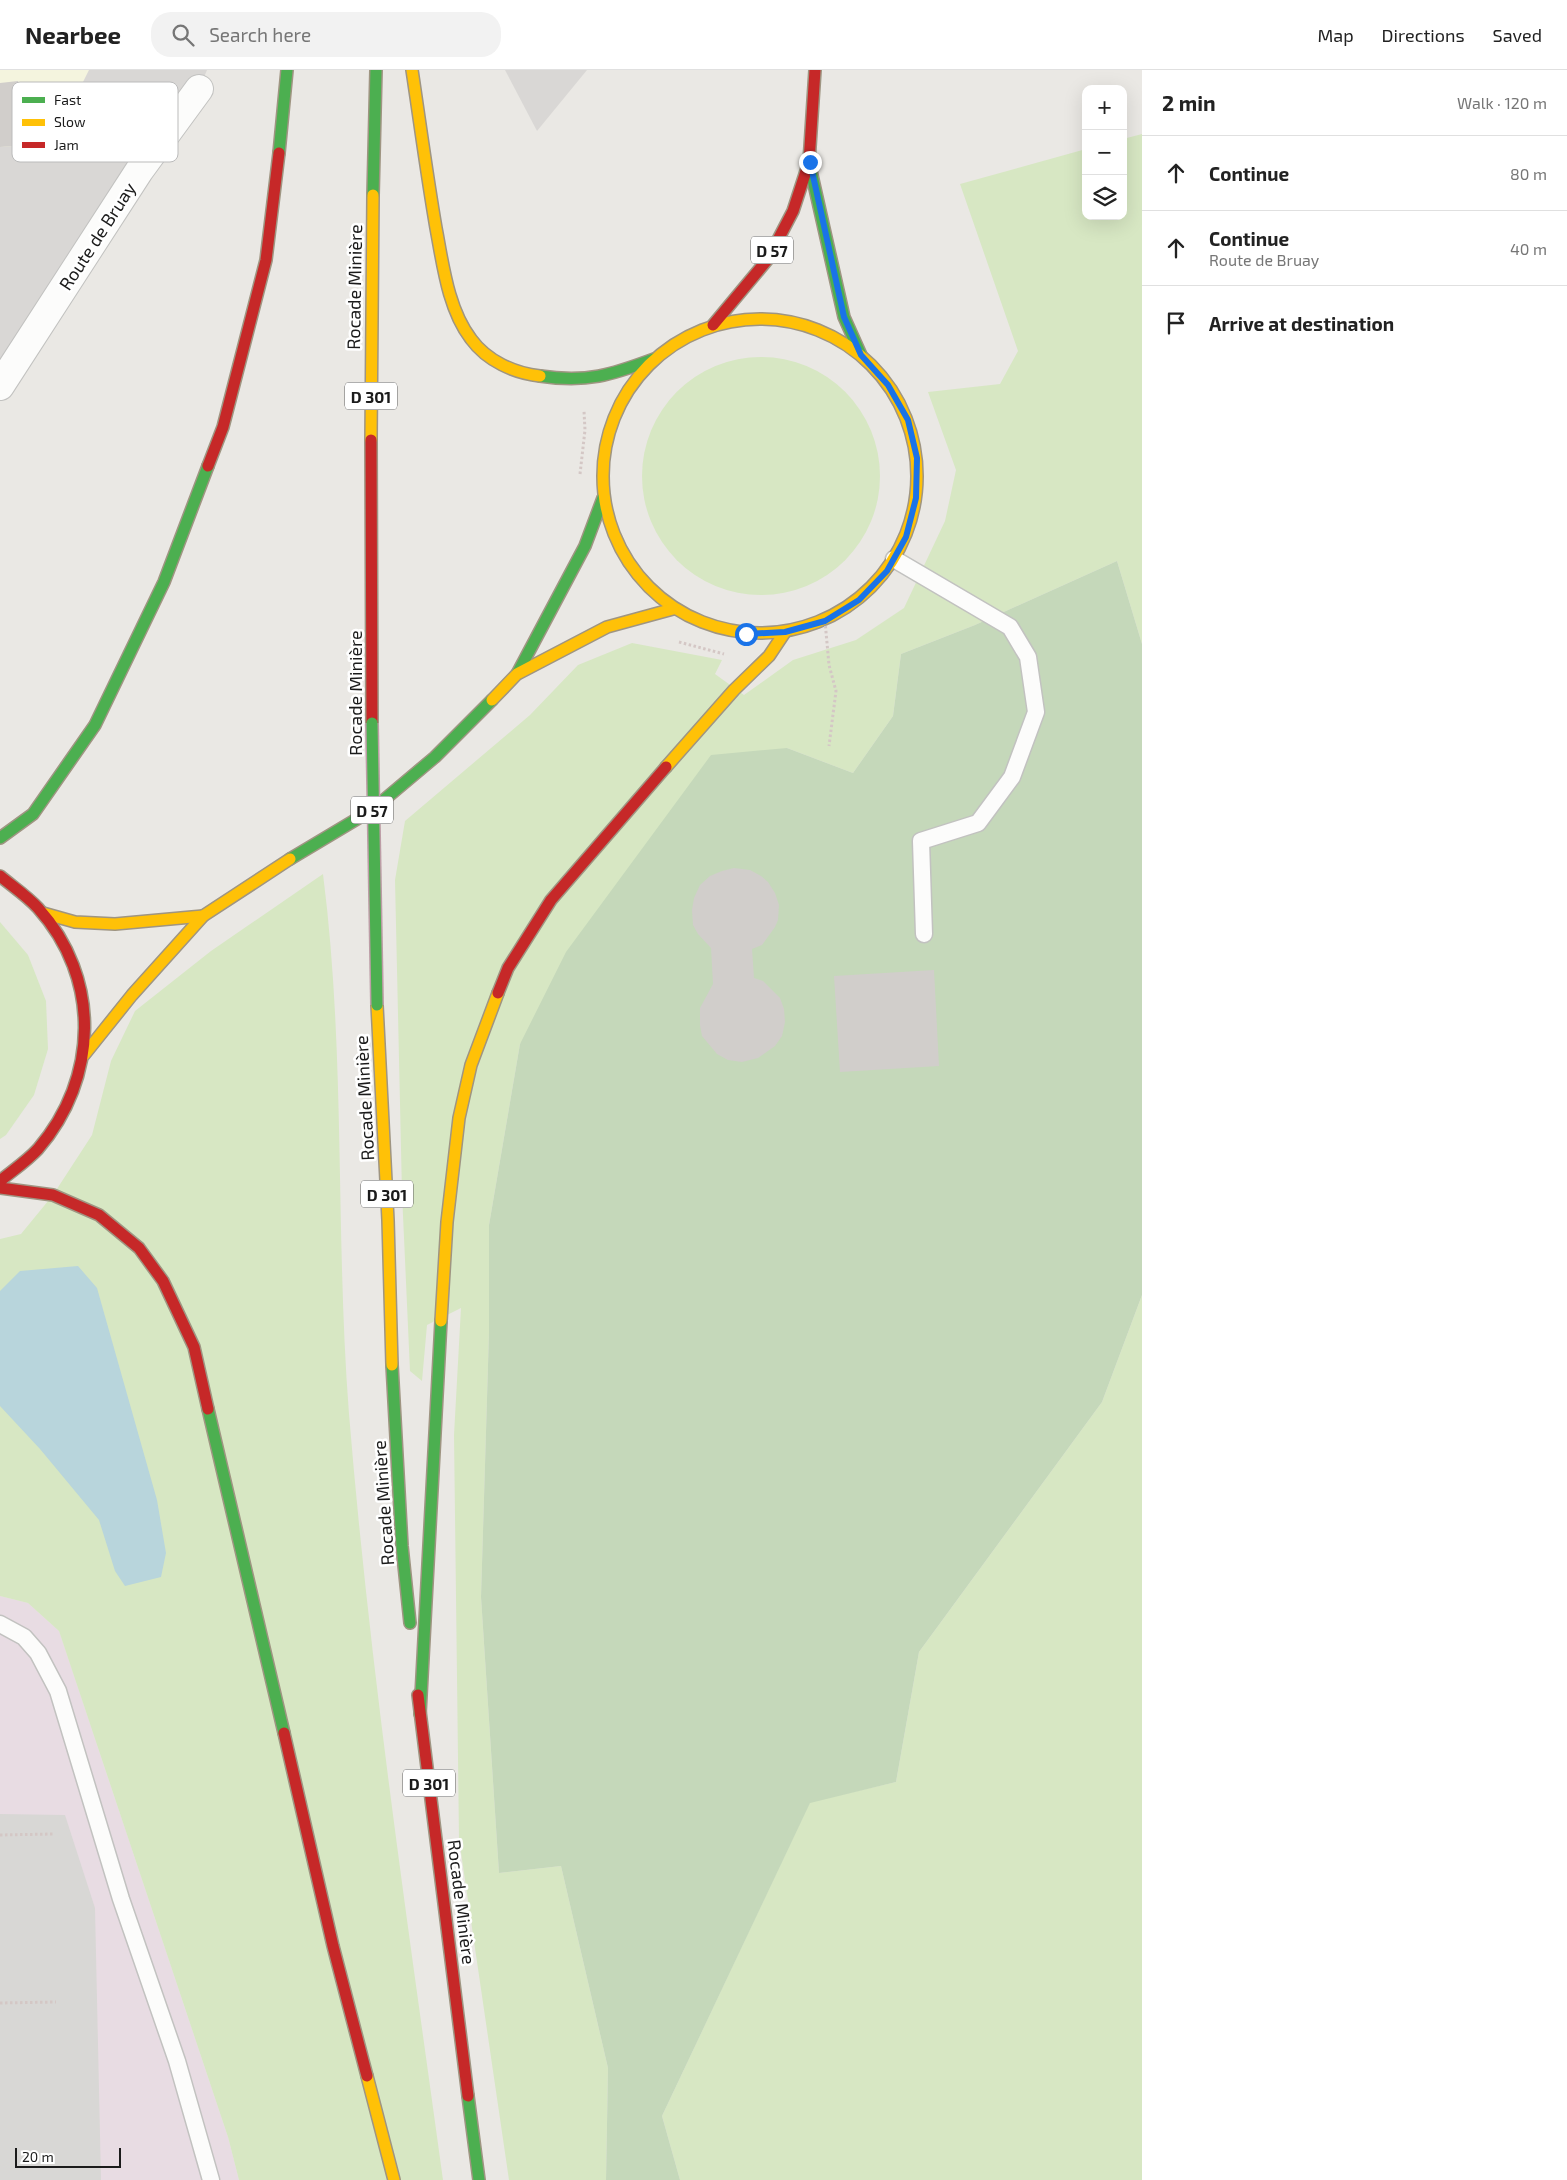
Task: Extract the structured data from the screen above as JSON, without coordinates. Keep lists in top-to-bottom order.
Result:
{
  "streets": {
    "main road": ["D 57", "Rocade Minière", "D 301"],
    "street": ["Route de Bruay"]
  },
  "legend": ["Fast", "Slow", "Jam"],
  "scale_bar": "20 m",
  "page": {
    "header": "Nearbee",
    "search": "Search here",
    "nav": ["Map", "Directions", "Saved"],
    "heading": ["2 min", "Walk · 120 m"],
    "map_buttons": ["+", "−"],
    "list": [
      ["Continue", "80 m"],
      ["Continue", "Route de Bruay", "40 m"],
      "Arrive at destination"
    ],
    "scale": "20 m"
  }
}
